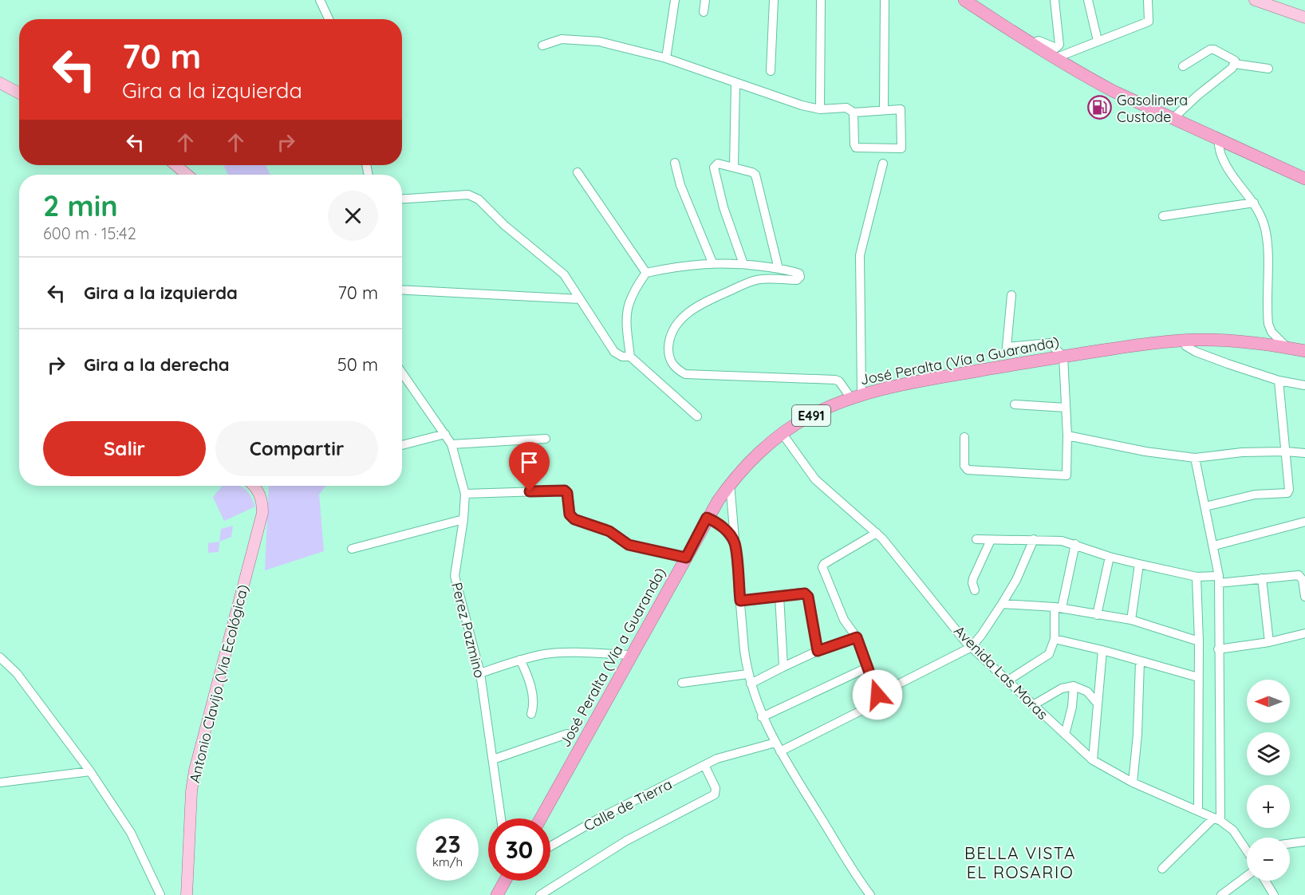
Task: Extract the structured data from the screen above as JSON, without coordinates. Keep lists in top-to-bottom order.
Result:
{
  "streets": {
    "highway": ["José Peralta (Vía a Guaranda)", "E491"],
    "main road": ["Antonio Clavijo (Via Ecológica)"],
    "street": ["Perez Pazmino", "Avenida Las Moras", "Calle de Tierra"]
  },
  "crossings": [
    ["José Peralta (Vía a Guaranda)", "Avenida Las Moras"]
  ],
  "districts": ["BELLA VISTA EL ROSARIO"],
  "places": {
    "fuel station": ["Gasolinera Custode"]
  },
  "north": "left",
  "page": {
    "turn": ["70 m", "Gira a la izquierda"],
    "heading": ["2 min", "600 m · 15:42"],
    "list": [
      {
        "name": "Gira a la izquierda",
        "value": "70 m"
      },
      {
        "name": "Gira a la derecha",
        "value": "50 m"
      }
    ],
    "buttons": ["Salir", "Compartir"],
    "map_buttons": ["+", "−"],
    "speed": "23 km/h",
    "limit": "30"
  }
}
